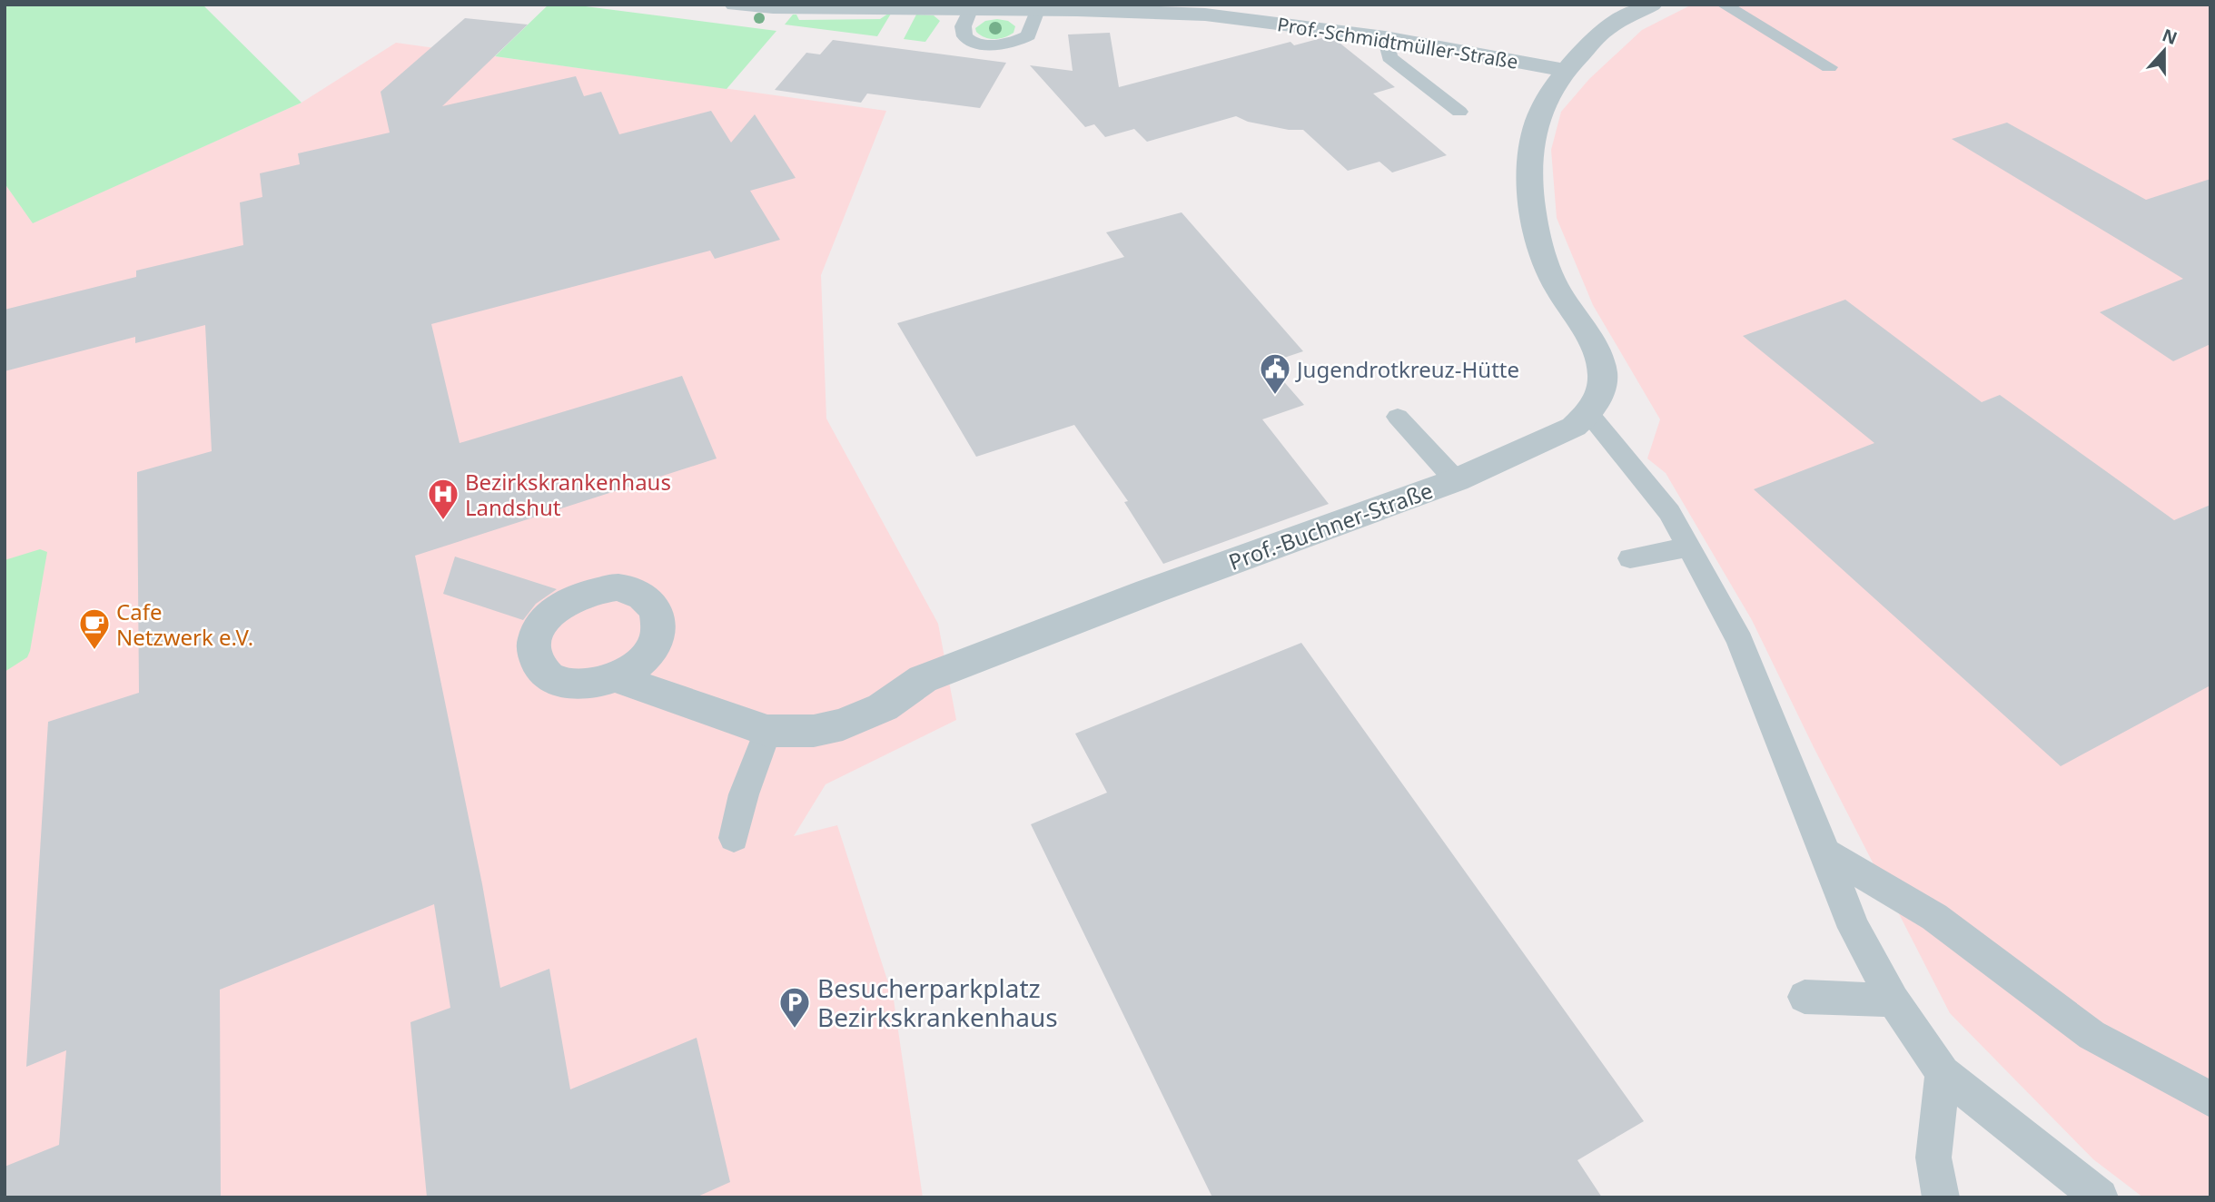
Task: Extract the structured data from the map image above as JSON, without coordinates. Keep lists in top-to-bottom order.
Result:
{
  "streets": {
    "street": ["Prof.-Schmidtmüller-Straße", "Prof.-Buchner-Straße"]
  },
  "places": {
    "public building": ["Jugendrotkreuz-Hütte"],
    "hospital": ["Bezirkskrankenhaus Landshut"],
    "cafe": ["Cafe Netzwerk e.V."],
    "parking": ["Besucherparkplatz Bezirkskrankenhaus"]
  },
  "north": "top"
}
